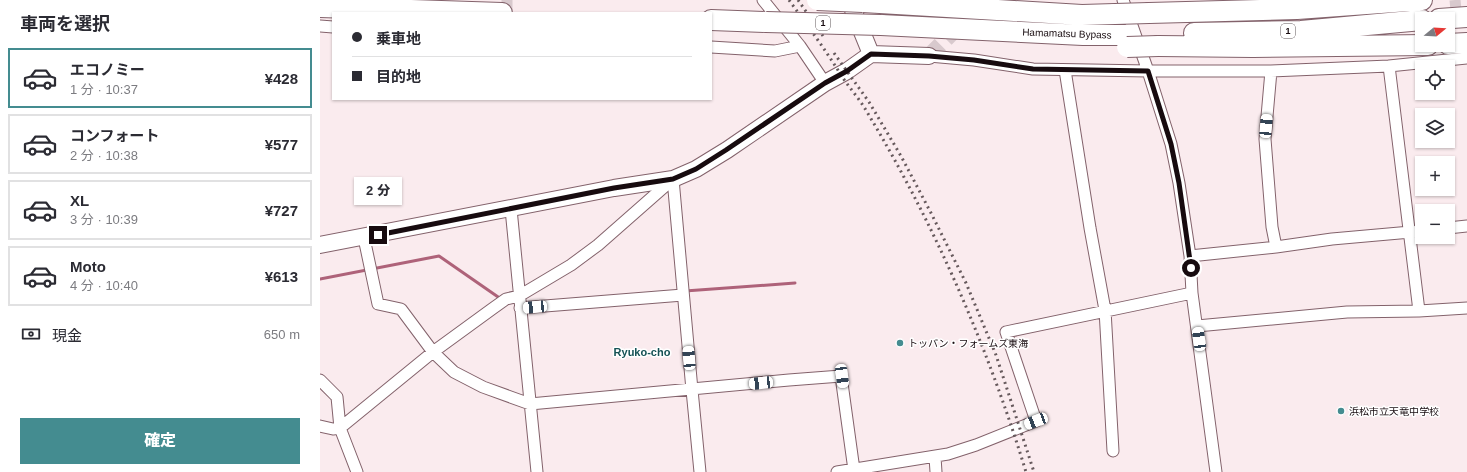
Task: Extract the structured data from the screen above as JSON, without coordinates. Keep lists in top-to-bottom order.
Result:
{
  "streets": {
    "highway": ["1", "Hamamatsu Bypass"]
  },
  "crossings": [
    ["1", "Hamamatsu Bypass"]
  ],
  "districts": ["Ryuko-cho"],
  "places": ["トッパン・フォームズ東海", "浜松市立天竜中学校"],
  "north": "right",
  "page": {
    "heading": "車両を選択",
    "map_buttons": ["+", "−"],
    "banner": ["乗車地", "目的地"],
    "list": [
      {
        "name": "エコノミー",
        "note": "1 分 · 10:37",
        "value": "¥428"
      },
      {
        "name": "コンフォート",
        "note": "2 分 · 10:38",
        "value": "¥577"
      },
      {
        "name": "XL",
        "note": "3 分 · 10:39",
        "value": "¥727"
      },
      {
        "name": "Moto",
        "note": "4 分 · 10:40",
        "value": "¥613"
      }
    ],
    "bubble": "2 分",
    "pay": ["現金", "650 m"],
    "buttons": "確定"
  }
}
